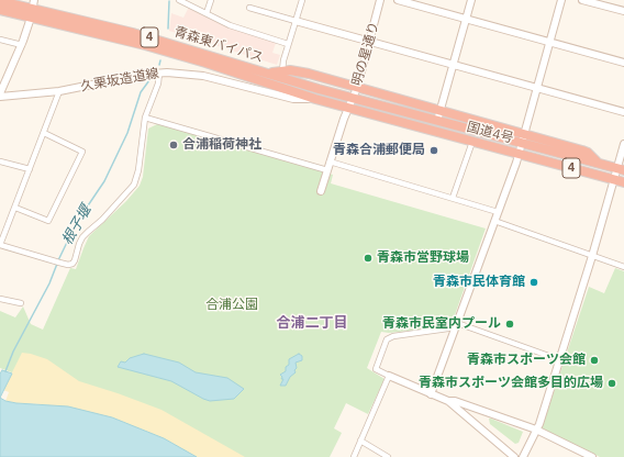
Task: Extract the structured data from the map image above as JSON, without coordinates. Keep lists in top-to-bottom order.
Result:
{
  "streets": {
    "highway": ["4", "青森東バイパス", "国道4号"],
    "street": ["明の星通り", "久栗坂造道線"]
  },
  "crossings": [
    ["4", "国道4号"],
    ["青森東バイパス", "明の星通り"],
    ["青森東バイパス", "久栗坂造道線"],
    ["青森東バイパス", "国道4号"],
    ["明の星通り", "国道4号"]
  ],
  "districts": ["合浦二丁目"],
  "water": ["根子堰"],
  "parks": ["合浦公園"],
  "places": [
    "合浦稲荷神社",
    "青森合浦郵便局",
    "青森市営野球場",
    "青森市民体育館",
    "青森市民室内プール",
    "青森市スポーツ会館",
    "青森市スポーツ会館多目的広場"
  ]
}
